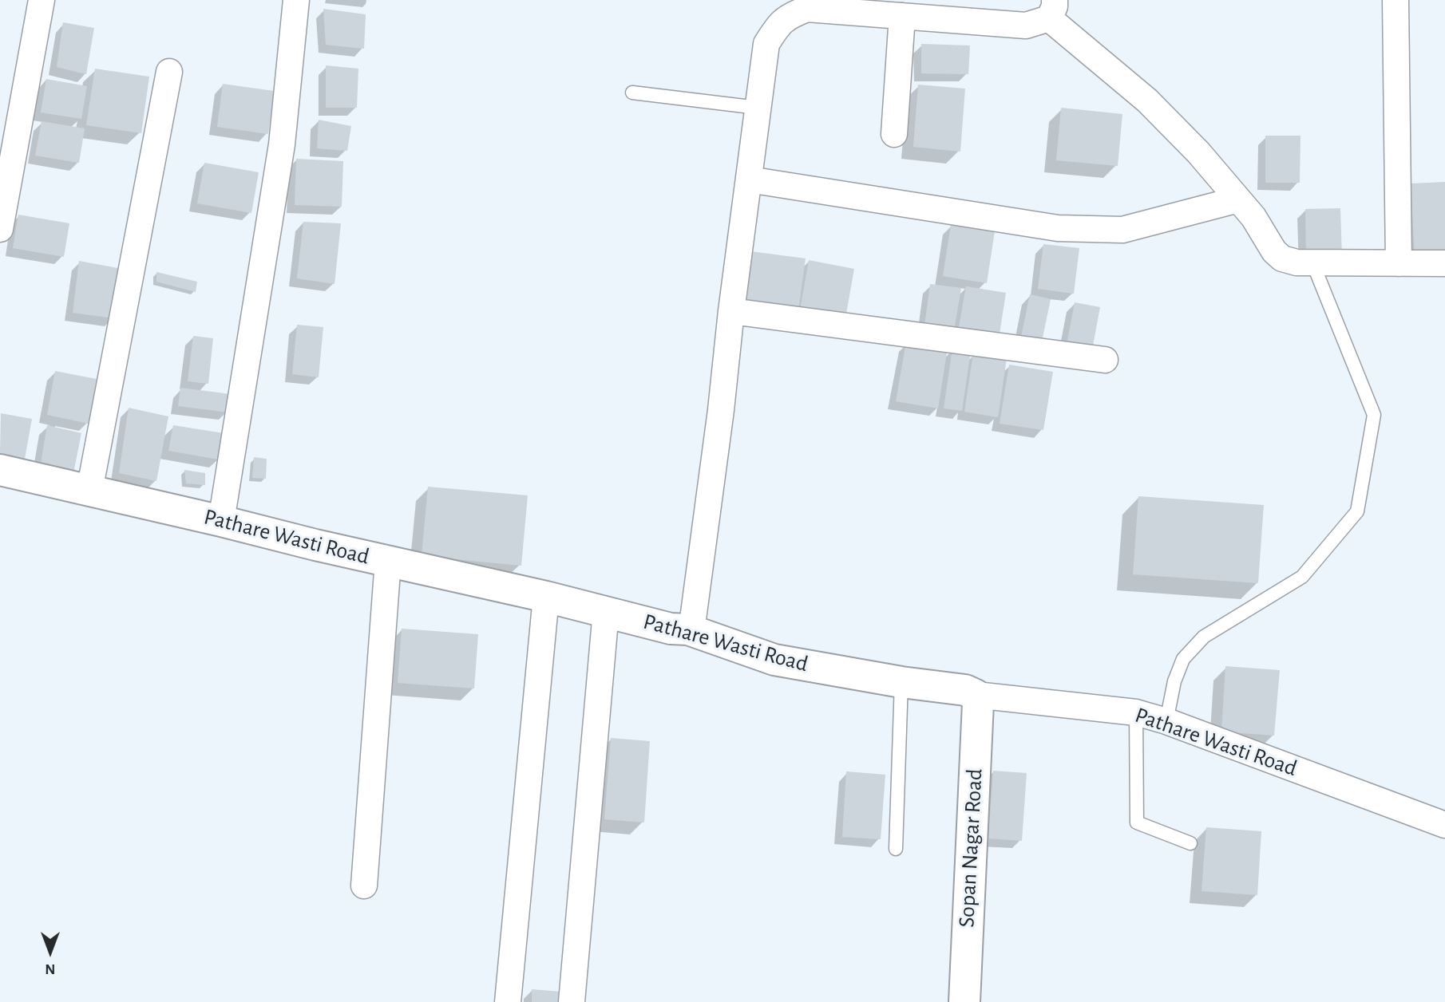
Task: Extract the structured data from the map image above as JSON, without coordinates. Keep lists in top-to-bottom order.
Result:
{
  "streets": {
    "street": ["Pathare Wasti Road", "Sopan Nagar Road"]
  },
  "crossings": [
    ["Pathare Wasti Road", "Sopan Nagar Road"]
  ],
  "north": "bottom"
}
